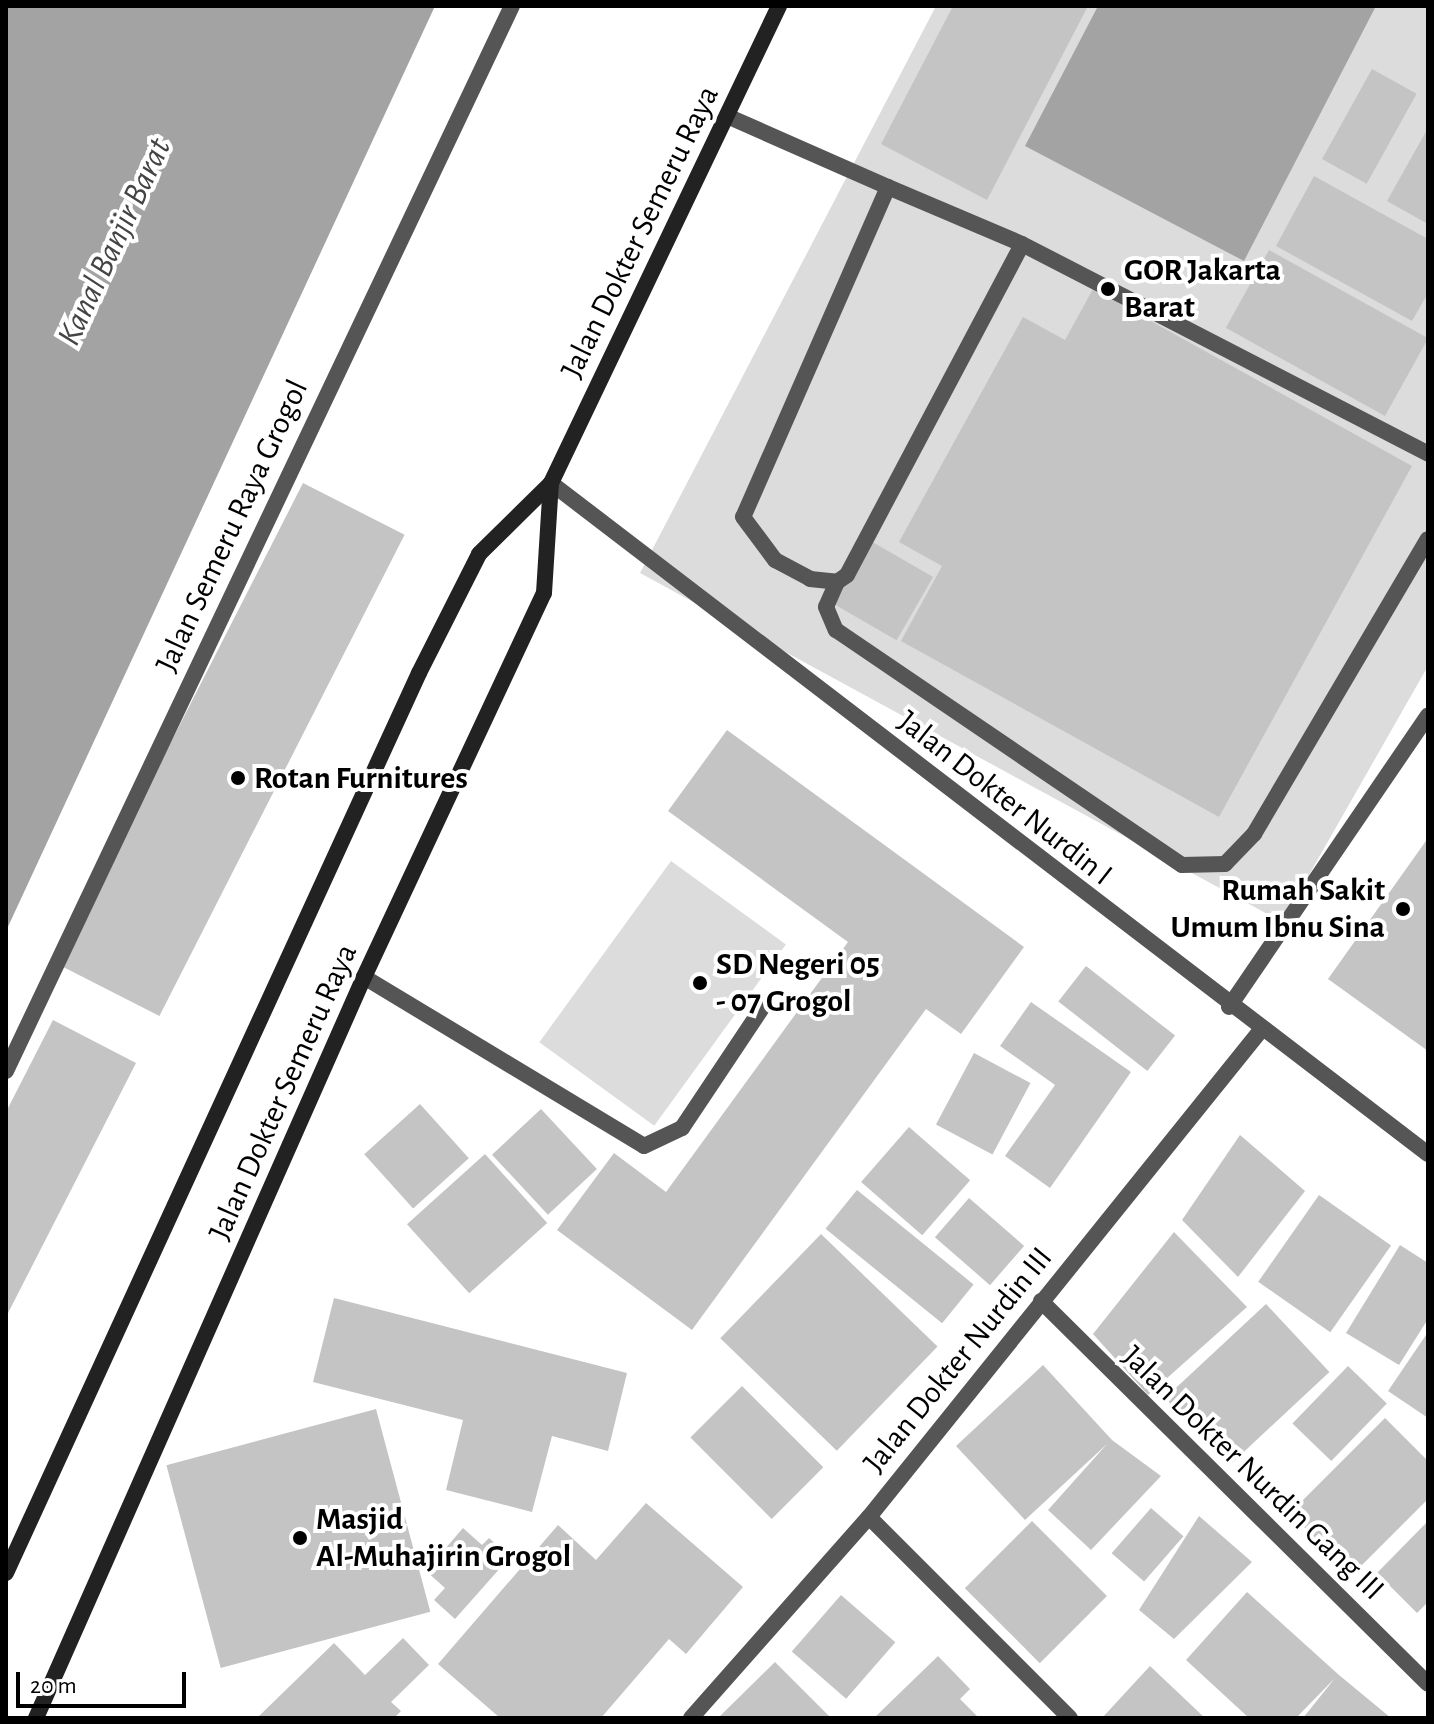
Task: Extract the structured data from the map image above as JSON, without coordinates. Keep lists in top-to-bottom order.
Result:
{
  "streets": {
    "street": [
      "Jalan Dokter Semeru Raya",
      "Jalan Semeru Raya Grogol",
      "Jalan Dokter Nurdin I",
      "Jalan Dokter Nurdin III",
      "Jalan Dokter Nurdin Gang III"
    ]
  },
  "crossings": [
    ["Jalan Dokter Semeru Raya", "Jalan Dokter Nurdin I"],
    ["Jalan Dokter Nurdin I", "Jalan Dokter Nurdin III"],
    ["Jalan Dokter Nurdin III", "Jalan Dokter Nurdin Gang III"]
  ],
  "water": ["Kanal Banjir Barat"],
  "places": [
    "GOR Jakarta Barat",
    "Rotan Furnitures",
    "Rumah Sakit Umum Ibnu Sina",
    "SD Negeri 05 - 07 Grogol",
    "Masjid Al-Muhajirin Grogol"
  ],
  "scale_bar": "20 m"
}
